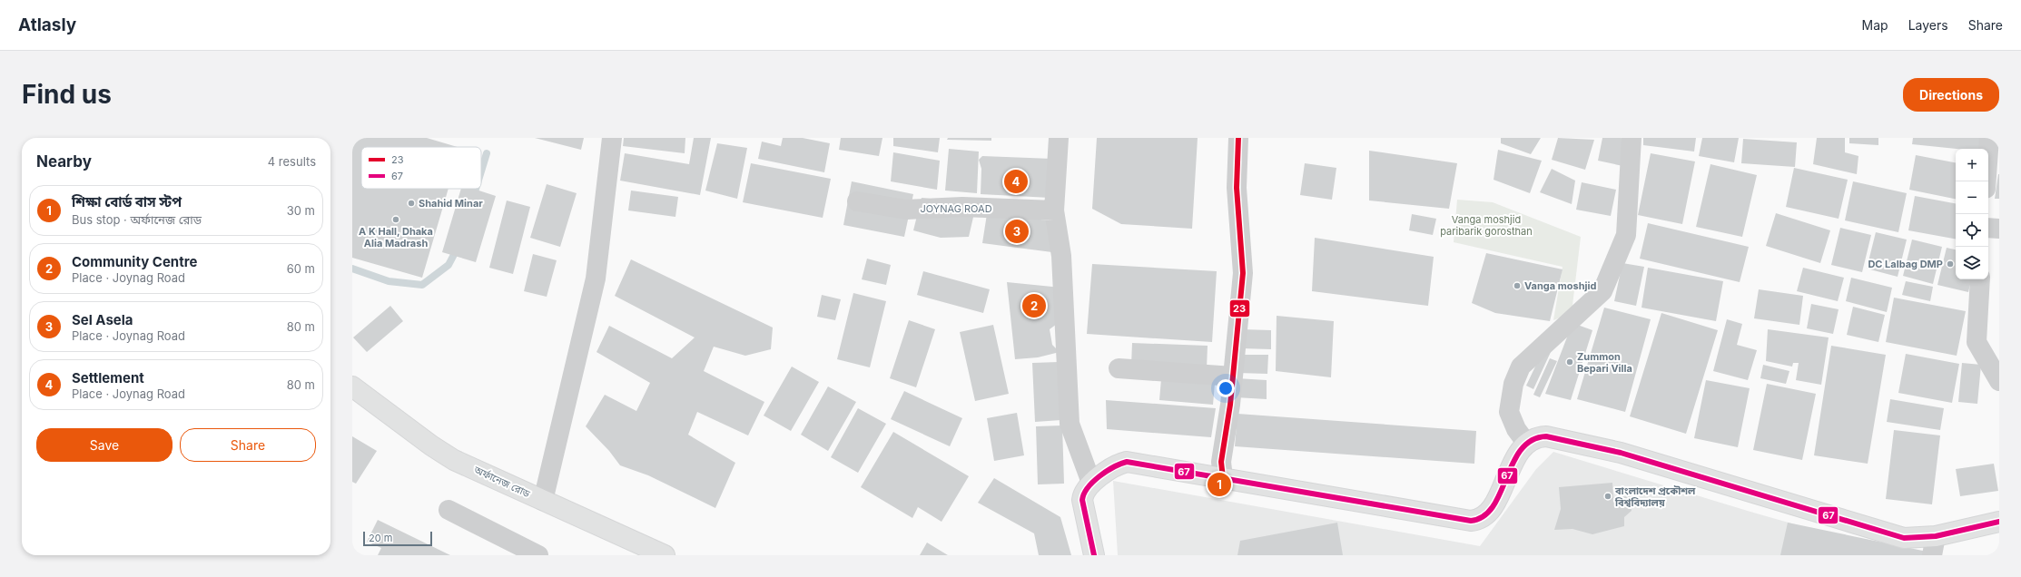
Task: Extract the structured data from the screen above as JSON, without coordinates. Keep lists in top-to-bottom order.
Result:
{
  "streets": {
    "main road": ["অর্ফানেজ রোড"],
    "street": ["JOYNAG ROAD"]
  },
  "parks": ["Vanga moshjid paribarik gorosthan"],
  "places": [
    "Shahid Minar",
    "A K Hall, Dhaka Alia Madrash",
    "DC Lalbag DMP",
    "Vanga moshjid",
    "Zummon Bepari Villa",
    "বাংলাদেশ প্রকৌশল বিশ্ববিদ্যালয়"
  ],
  "lines": ["transit line 23", "transit line 67"],
  "legend": ["23", "67"],
  "scale_bar": "20 m",
  "page": {
    "header": "Atlasly",
    "nav": ["Map", "Layers", "Share"],
    "buttons": [
      "Directions",
      ["Save", "Share"]
    ],
    "title": "Find us",
    "heading": ["Nearby", "4 results"],
    "map_buttons": ["+", "−"],
    "pins": [
      "4",
      "3",
      "2",
      "1"
    ],
    "list": [
      {
        "mark": "1",
        "name": "শিক্ষা বোর্ড বাস স্টপ",
        "note": "Bus stop · অর্ফানেজ রোড",
        "value": "30 m"
      },
      {
        "mark": "2",
        "name": "Community Centre",
        "note": "Place · Joynag Road",
        "value": "60 m"
      },
      {
        "mark": "3",
        "name": "Sel Asela",
        "note": "Place · Joynag Road",
        "value": "80 m"
      },
      {
        "mark": "4",
        "name": "Settlement",
        "note": "Place · Joynag Road",
        "value": "80 m"
      }
    ],
    "scale": "20 m"
  }
}
